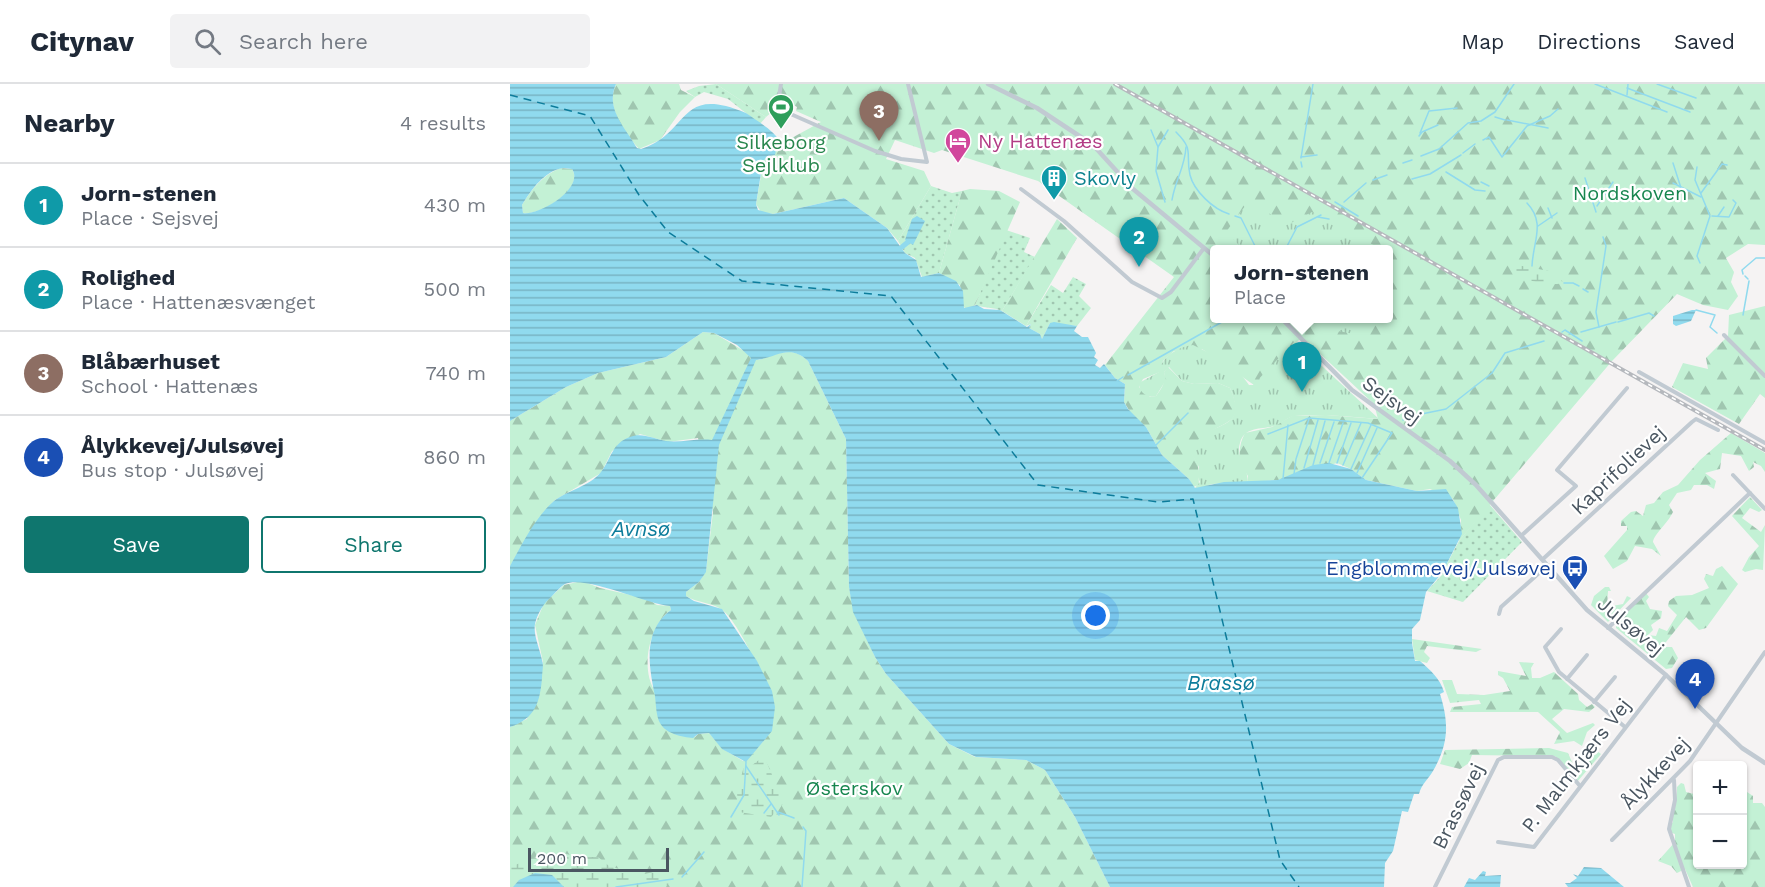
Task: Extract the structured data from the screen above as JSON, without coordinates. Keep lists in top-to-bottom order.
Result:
{
  "streets": {
    "street": [
      "Sejsvej",
      "Kaprifolievej",
      "Julsøvej",
      "P. Malmkjærs Vej",
      "Ålykkevej",
      "Brassøvej"
    ]
  },
  "crossings": [
    ["Sejsvej", "Julsøvej"],
    ["Kaprifolievej", "Julsøvej"],
    ["Julsøvej", "P. Malmkjærs Vej"],
    ["Julsøvej", "Ålykkevej"],
    ["P. Malmkjærs Vej", "Brassøvej"]
  ],
  "water": ["Avnsø", "Brassø"],
  "parks": ["Nordskoven", "Østerskov"],
  "places": {
    "sports": ["Silkeborg Sejlklub"],
    "hotel": ["Ny Hattenæs"],
    "building": ["Skovly"],
    "bus stop": ["Engblommevej/Julsøvej"]
  },
  "scale_bar": "200 m",
  "page": {
    "header": "Citynav",
    "search": "Search here",
    "nav": ["Map", "Directions", "Saved"],
    "heading": ["Nearby", "4 results"],
    "pins": [
      "3",
      "2",
      "1",
      "4"
    ],
    "list": [
      {
        "mark": "1",
        "name": "Jorn-stenen",
        "note": "Place · Sejsvej",
        "value": "430 m"
      },
      {
        "mark": "2",
        "name": "Rolighed",
        "note": "Place · Hattenæsvænget",
        "value": "500 m"
      },
      {
        "mark": "3",
        "name": "Blåbærhuset",
        "note": "School · Hattenæs",
        "value": "740 m"
      },
      {
        "mark": "4",
        "name": "Ålykkevej/Julsøvej",
        "note": "Bus stop · Julsøvej",
        "value": "860 m"
      }
    ],
    "popup": ["Jorn-stenen", "Place"],
    "buttons": ["Save", "Share"],
    "map_buttons": ["+", "−"],
    "scale": "200 m"
  }
}
